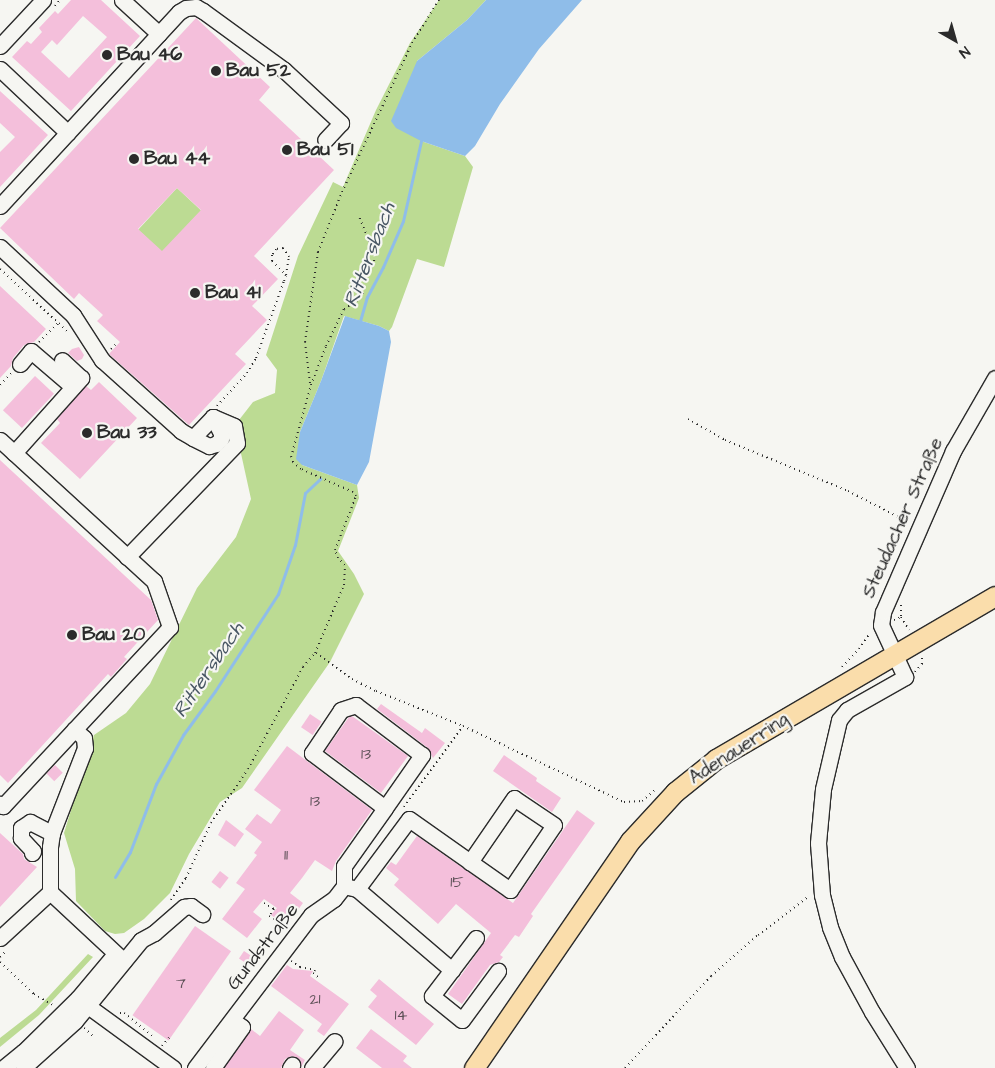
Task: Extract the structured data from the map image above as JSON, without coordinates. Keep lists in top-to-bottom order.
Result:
{
  "streets": {
    "main road": ["Adenauerring"],
    "street": ["Steudacher Straße", "Gundstraße"]
  },
  "crossings": [
    ["Steudacher Straße", "Adenauerring"]
  ],
  "water": ["Rittersbach"],
  "places": [
    "Bau 46",
    "Bau 52",
    "Bau 51",
    "Bau 44",
    "Bau 41",
    "Bau 33",
    "Bau 20"
  ],
  "house_numbers": [
    "13",
    "13",
    "11",
    "15",
    "7",
    "21",
    "14"
  ],
  "north": "bottom right"
}
